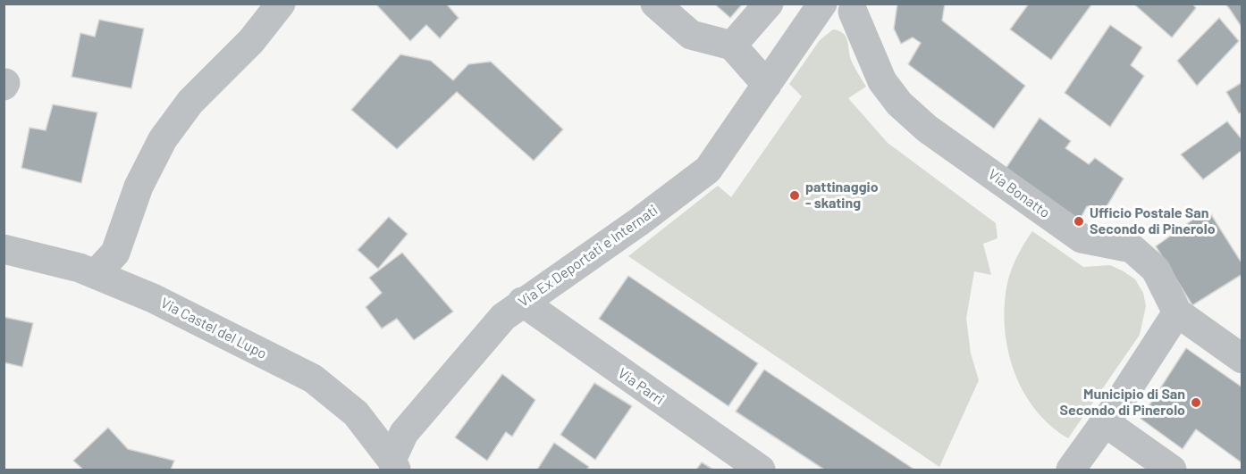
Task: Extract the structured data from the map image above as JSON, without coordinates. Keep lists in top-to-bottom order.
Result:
{
  "streets": {
    "street": [
      "Via Bonatto",
      "Via Ex Deportati e Internati",
      "Via Castel del Lupo",
      "Via Parri"
    ]
  },
  "crossings": [
    ["Via Bonatto", "Via Ex Deportati e Internati"],
    ["Via Ex Deportati e Internati", "Via Castel del Lupo"],
    ["Via Ex Deportati e Internati", "Via Parri"]
  ],
  "places": ["pattinaggio - skating", "Ufficio Postale San Secondo di Pinerolo", "Municipio di San Secondo di Pinerolo"]
}
